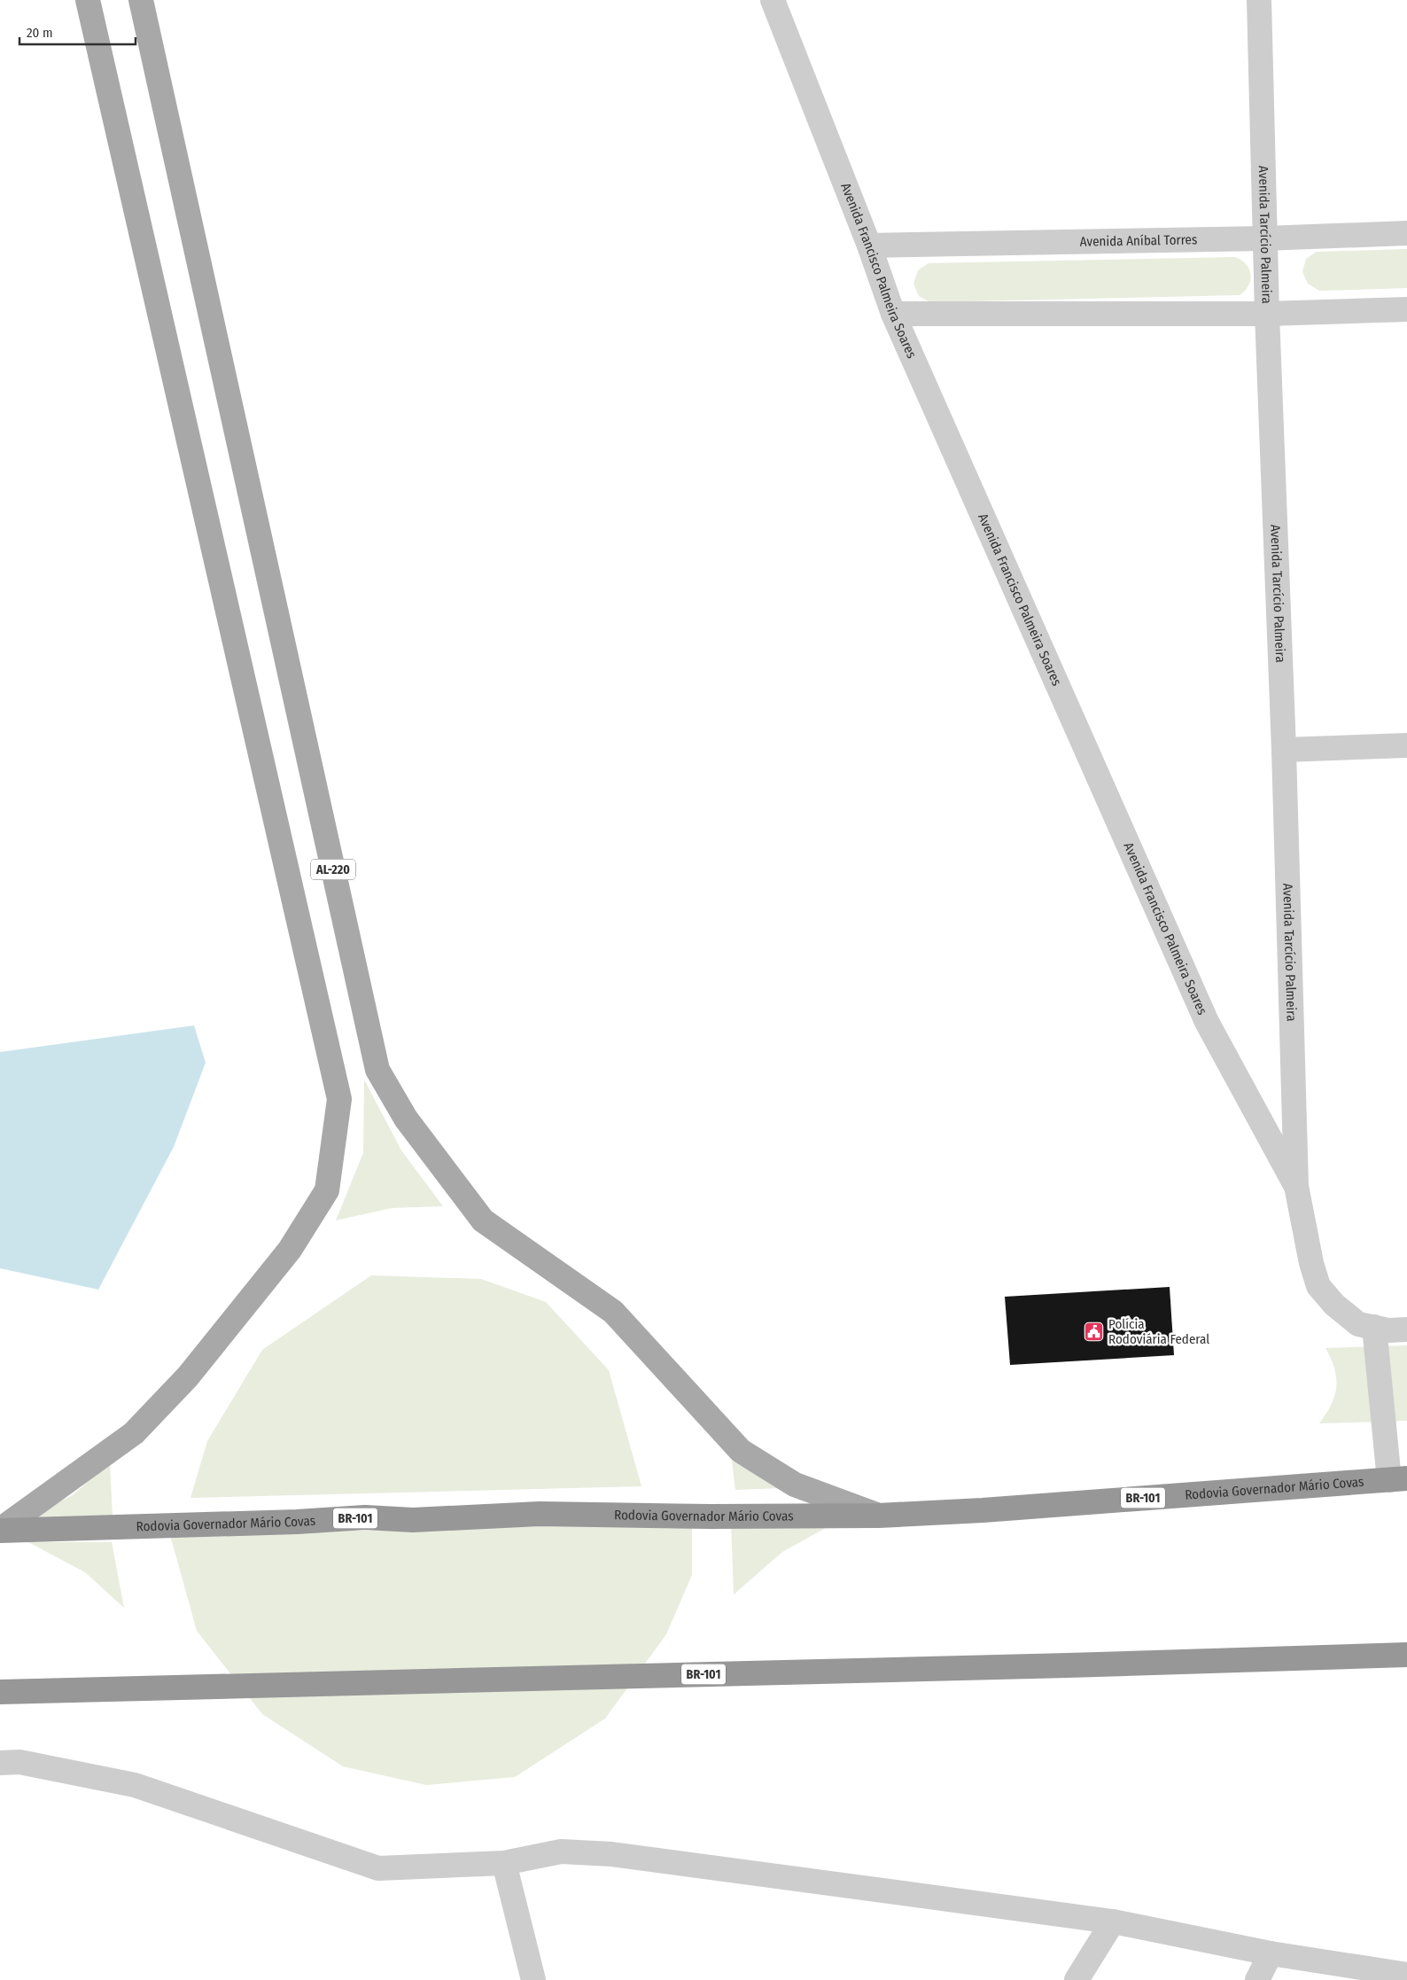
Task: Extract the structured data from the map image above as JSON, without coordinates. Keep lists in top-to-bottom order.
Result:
{
  "streets": {
    "highway": ["Rodovia Governador Mário Covas", "BR-101"],
    "main road": ["AL-220"],
    "street": ["Avenida Tarcício Palmeira", "Avenida Aníbal Torres", "Avenida Francisco Palmeira Soares"]
  },
  "crossings": [
    ["Avenida Tarcício Palmeira", "Avenida Aníbal Torres"],
    ["Avenida Tarcício Palmeira", "Avenida Francisco Palmeira Soares"],
    ["Avenida Aníbal Torres", "Avenida Francisco Palmeira Soares"],
    ["AL-220", "Rodovia Governador Mário Covas"]
  ],
  "places": {
    "public building": ["Polícia Rodoviária Federal"]
  },
  "scale_bar": "20 m"
}
